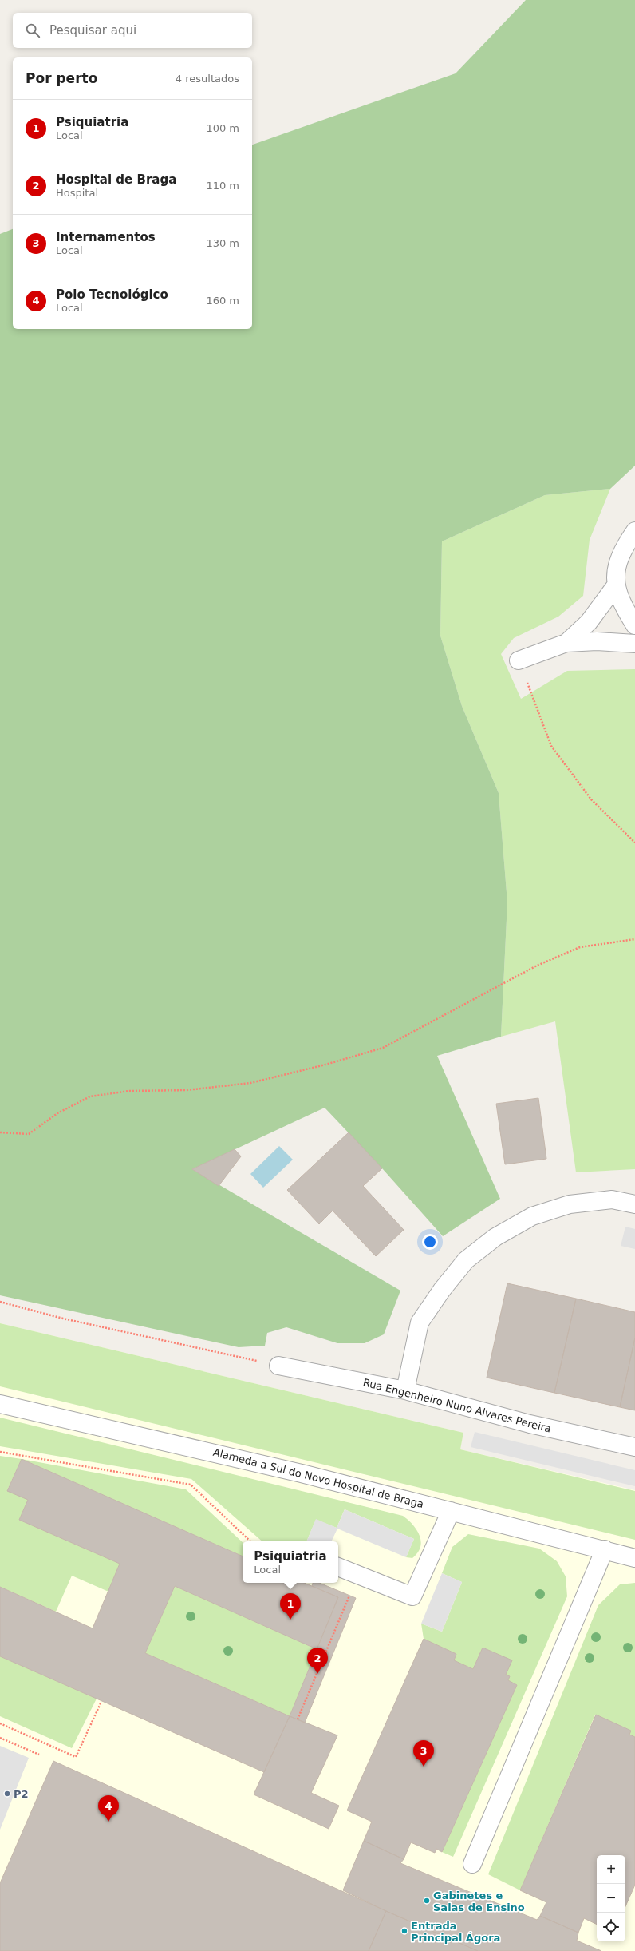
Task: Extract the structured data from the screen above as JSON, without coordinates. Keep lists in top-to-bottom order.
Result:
{
  "streets": {
    "street": ["Rua Engenheiro Nuno Alvares Pereira", "Alameda a Sul do Novo Hospital de Braga"]
  },
  "places": ["P2", "Gabinetes e Salas de Ensino", "Entrada Principal Ágora"],
  "page": {
    "search": "Pesquisar aqui",
    "heading": ["Por perto", "4 resultados"],
    "list": [
      {
        "mark": "1",
        "name": "Psiquiatria",
        "note": "Local",
        "value": "100 m"
      },
      {
        "mark": "2",
        "name": "Hospital de Braga",
        "note": "Hospital",
        "value": "110 m"
      },
      {
        "mark": "3",
        "name": "Internamentos",
        "note": "Local",
        "value": "130 m"
      },
      {
        "mark": "4",
        "name": "Polo Tecnológico",
        "note": "Local",
        "value": "160 m"
      }
    ],
    "popup": ["Psiquiatria", "Local"],
    "pins": [
      "1",
      "2",
      "3",
      "4"
    ],
    "map_buttons": ["+", "−"]
  }
}
